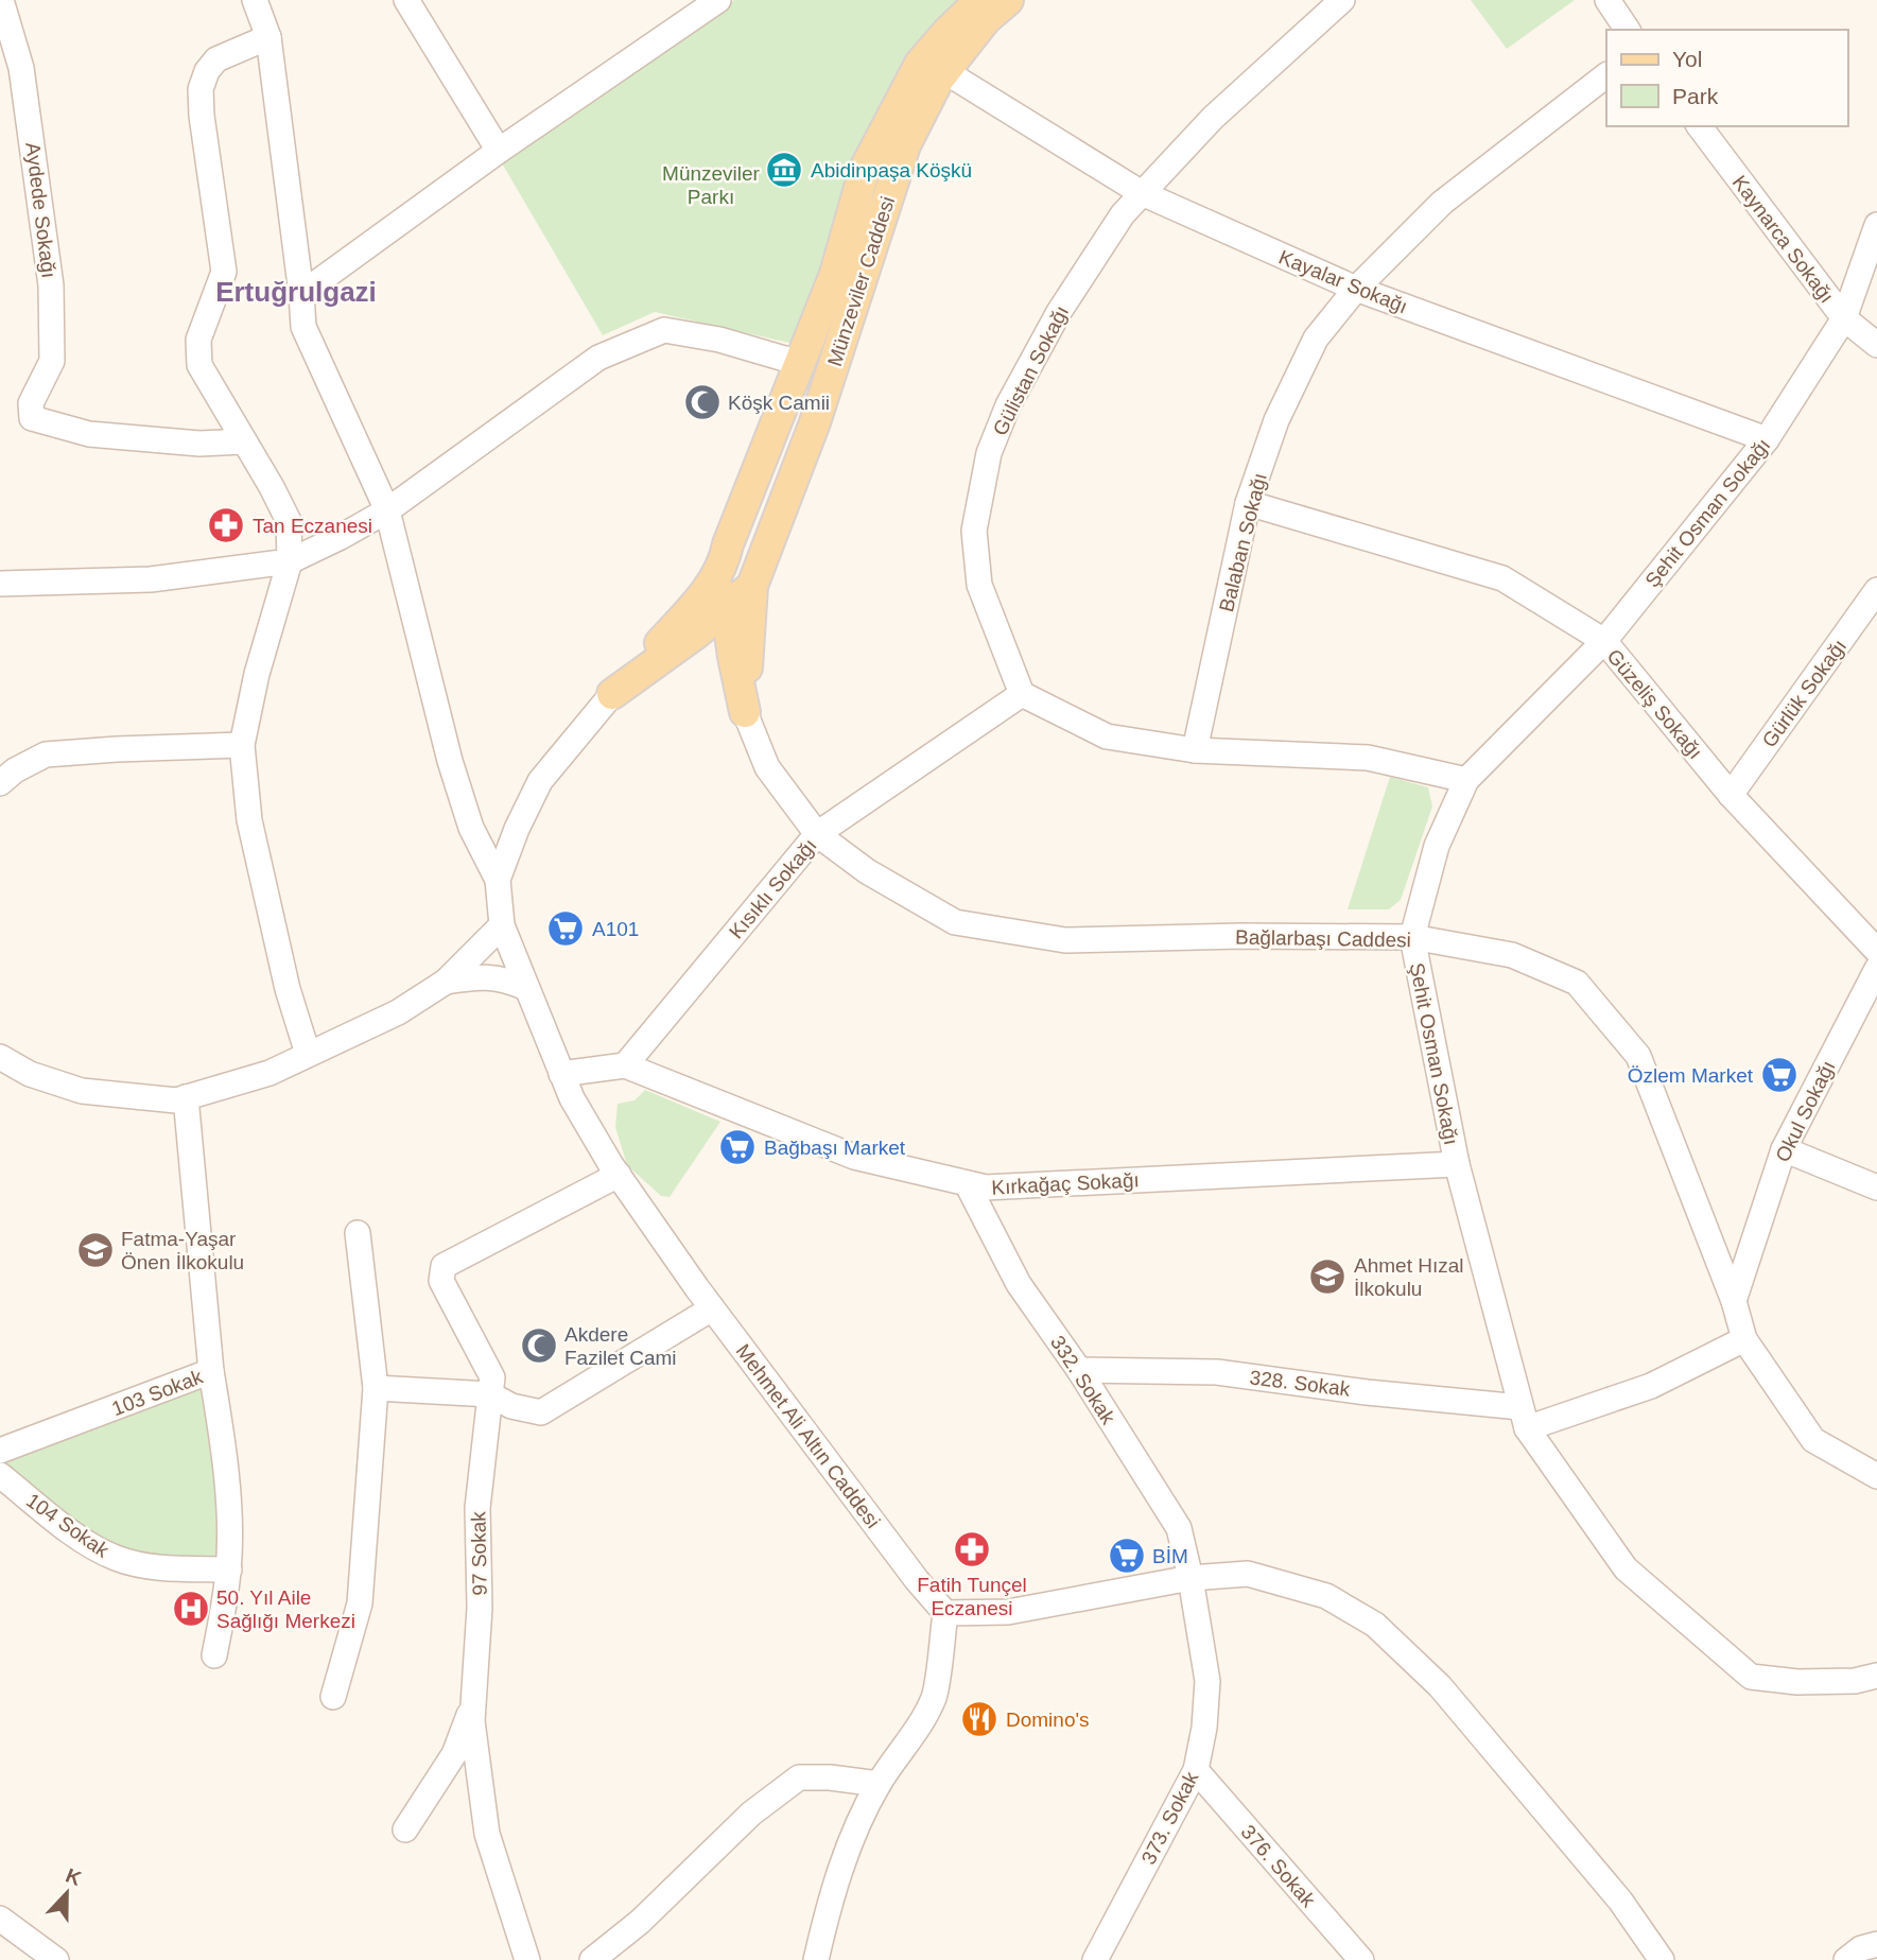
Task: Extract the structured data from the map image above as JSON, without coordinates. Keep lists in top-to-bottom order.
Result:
{
  "streets": {
    "main road": ["Münzeviler Caddesi", "Bağlarbaşı Caddesi"],
    "street": [
      "Aydede Sokağı",
      "Kaynarca Sokağı",
      "Kayalar Sokağı",
      "Gülistan Sokağı",
      "Şehit Osman Sokağı",
      "Balaban Sokağı",
      "Gürlük Sokağı",
      "Güzeliş Sokağı",
      "Kısıklı Sokağı",
      "Okul Sokağı",
      "Kırkağaç Sokağı",
      "332. Sokak",
      "328. Sokak",
      "103 Sokak",
      "Mehmet Ali Altın Caddesi",
      "104 Sokak",
      "97 Sokak",
      "373. Sokak",
      "376. Sokak"
    ]
  },
  "crossings": [
    ["Kaynarca Sokağı", "Şehit Osman Sokağı"],
    ["Münzeviler Caddesi", "Kayalar Sokağı"],
    ["Münzeviler Caddesi", "Bağlarbaşı Caddesi"],
    ["Münzeviler Caddesi", "Mehmet Ali Altın Caddesi"],
    ["Kayalar Sokağı", "Gülistan Sokağı"],
    ["Kayalar Sokağı", "Şehit Osman Sokağı"],
    ["Kayalar Sokağı", "Balaban Sokağı"],
    ["Gülistan Sokağı", "Kısıklı Sokağı"],
    ["Şehit Osman Sokağı", "Güzeliş Sokağı"],
    ["Şehit Osman Sokağı", "Bağlarbaşı Caddesi"],
    ["Şehit Osman Sokağı", "Kırkağaç Sokağı"],
    ["Şehit Osman Sokağı", "328. Sokak"],
    ["Balaban Sokağı", "Güzeliş Sokağı"],
    ["Gürlük Sokağı", "Güzeliş Sokağı"],
    ["Kısıklı Sokağı", "Bağlarbaşı Caddesi"],
    ["Kısıklı Sokağı", "Kırkağaç Sokağı"],
    ["Bağlarbaşı Caddesi", "Okul Sokağı"],
    ["Kırkağaç Sokağı", "332. Sokak"],
    ["Kırkağaç Sokağı", "Mehmet Ali Altın Caddesi"],
    ["332. Sokak", "328. Sokak"],
    ["332. Sokak", "373. Sokak"],
    ["103 Sokak", "104 Sokak"],
    ["Mehmet Ali Altın Caddesi", "97 Sokak"],
    ["373. Sokak", "376. Sokak"]
  ],
  "districts": ["Ertuğrulgazi"],
  "parks": ["Münzeviler Parkı"],
  "places": {
    "museum": ["Abidinpaşa Köşkü"],
    "mosque": ["Köşk Camii", "Akdere Fazilet Cami"],
    "pharmacy": ["Tan Eczanesi", "Fatih Tunçel Eczanesi"],
    "supermarket": [
      "A101",
      "Özlem Market",
      "Bağbaşı Market",
      "BİM"
    ],
    "school or university": ["Fatma-Yaşar Önen İlkokulu", "Ahmet Hızal İlkokulu"],
    "hospital": ["50. Yıl Aile Sağlığı Merkezi"],
    "restaurant": ["Domino's"]
  },
  "legend": ["Yol", "Park"],
  "north": "top"
}
